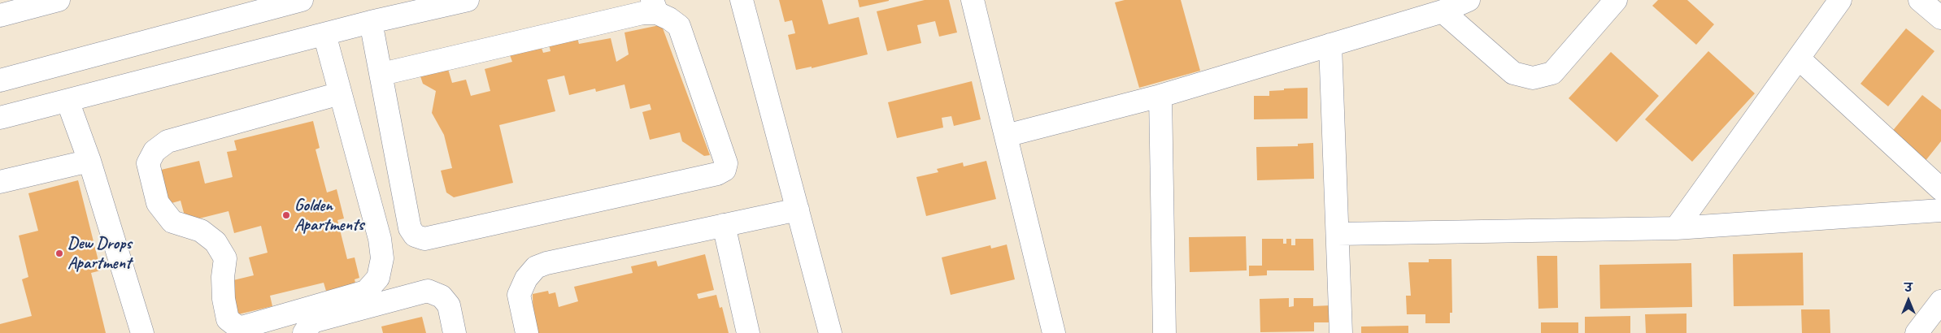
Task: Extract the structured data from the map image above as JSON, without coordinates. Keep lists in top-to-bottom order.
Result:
{
  "places": ["Golden Apartments", "Dew Drops Apartment"],
  "north": "top"
}
